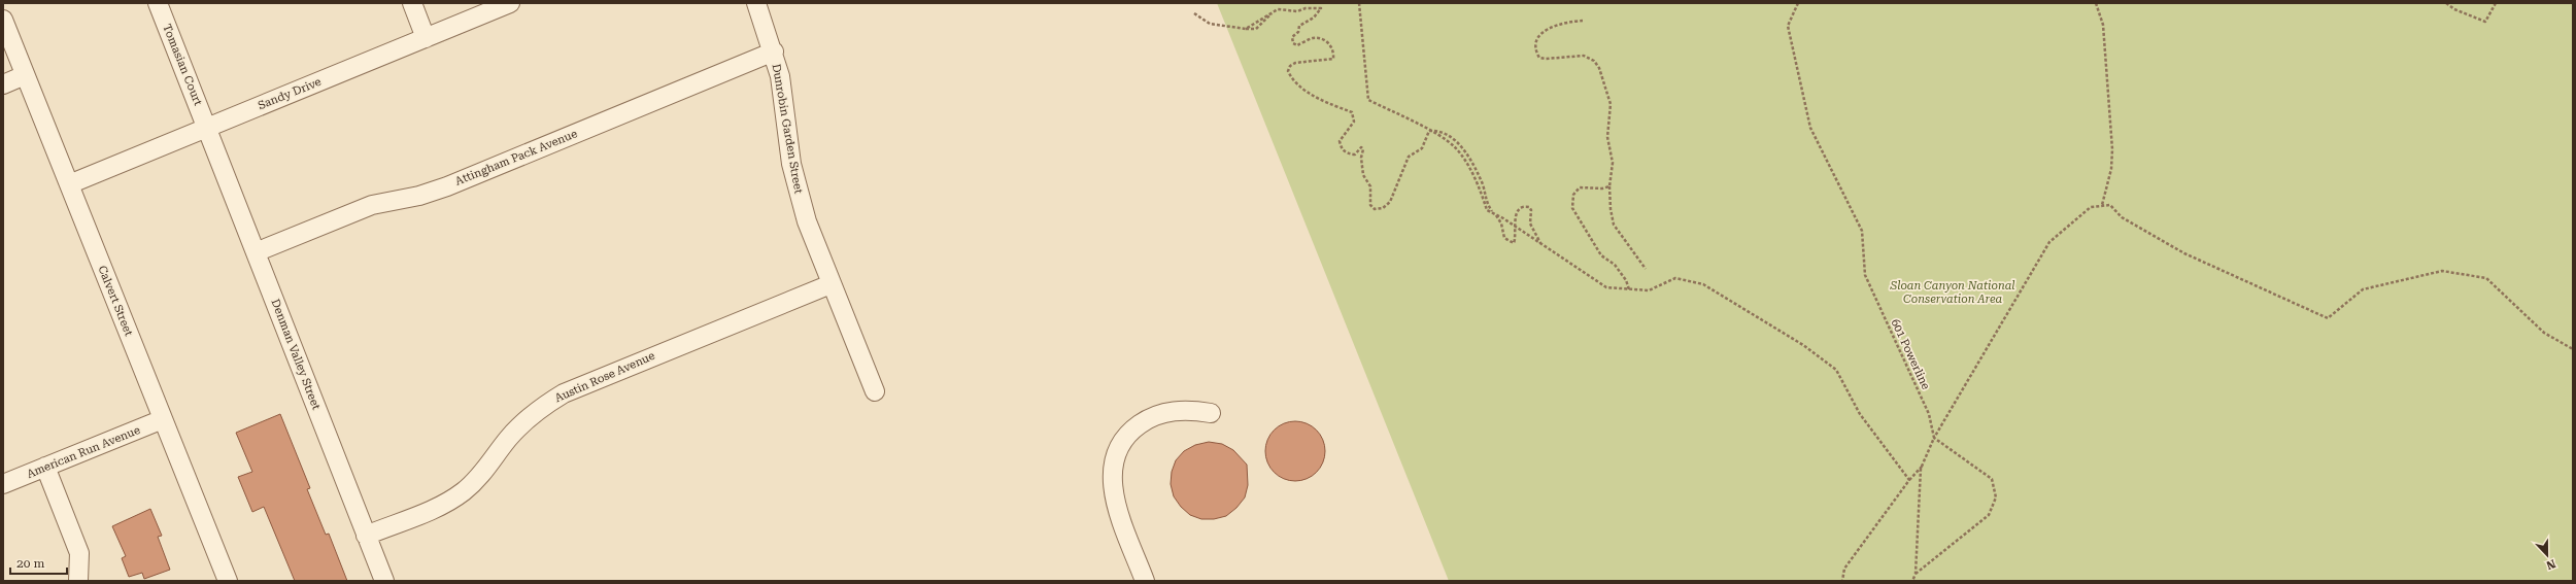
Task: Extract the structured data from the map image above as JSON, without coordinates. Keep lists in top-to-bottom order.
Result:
{
  "streets": {
    "street": [
      "Tomasian Court",
      "Sandy Drive",
      "Dunrobin Garden Street",
      "Attingham Pack Avenue",
      "Calvert Street",
      "Denman Valley Street",
      "Austin Rose Avenue",
      "American Run Avenue"
    ],
    "path": ["601 Powerline"]
  },
  "crossings": [
    ["Tomasian Court", "Sandy Drive"],
    ["Tomasian Court", "Denman Valley Street"],
    ["Sandy Drive", "Calvert Street"],
    ["Sandy Drive", "Denman Valley Street"],
    ["Dunrobin Garden Street", "Attingham Pack Avenue"],
    ["Dunrobin Garden Street", "Austin Rose Avenue"],
    ["Attingham Pack Avenue", "Denman Valley Street"],
    ["Calvert Street", "American Run Avenue"],
    ["Denman Valley Street", "Austin Rose Avenue"]
  ],
  "parks": ["Sloan Canyon National Conservation Area"],
  "scale_bar": "20 m",
  "north": "bottom"
}
